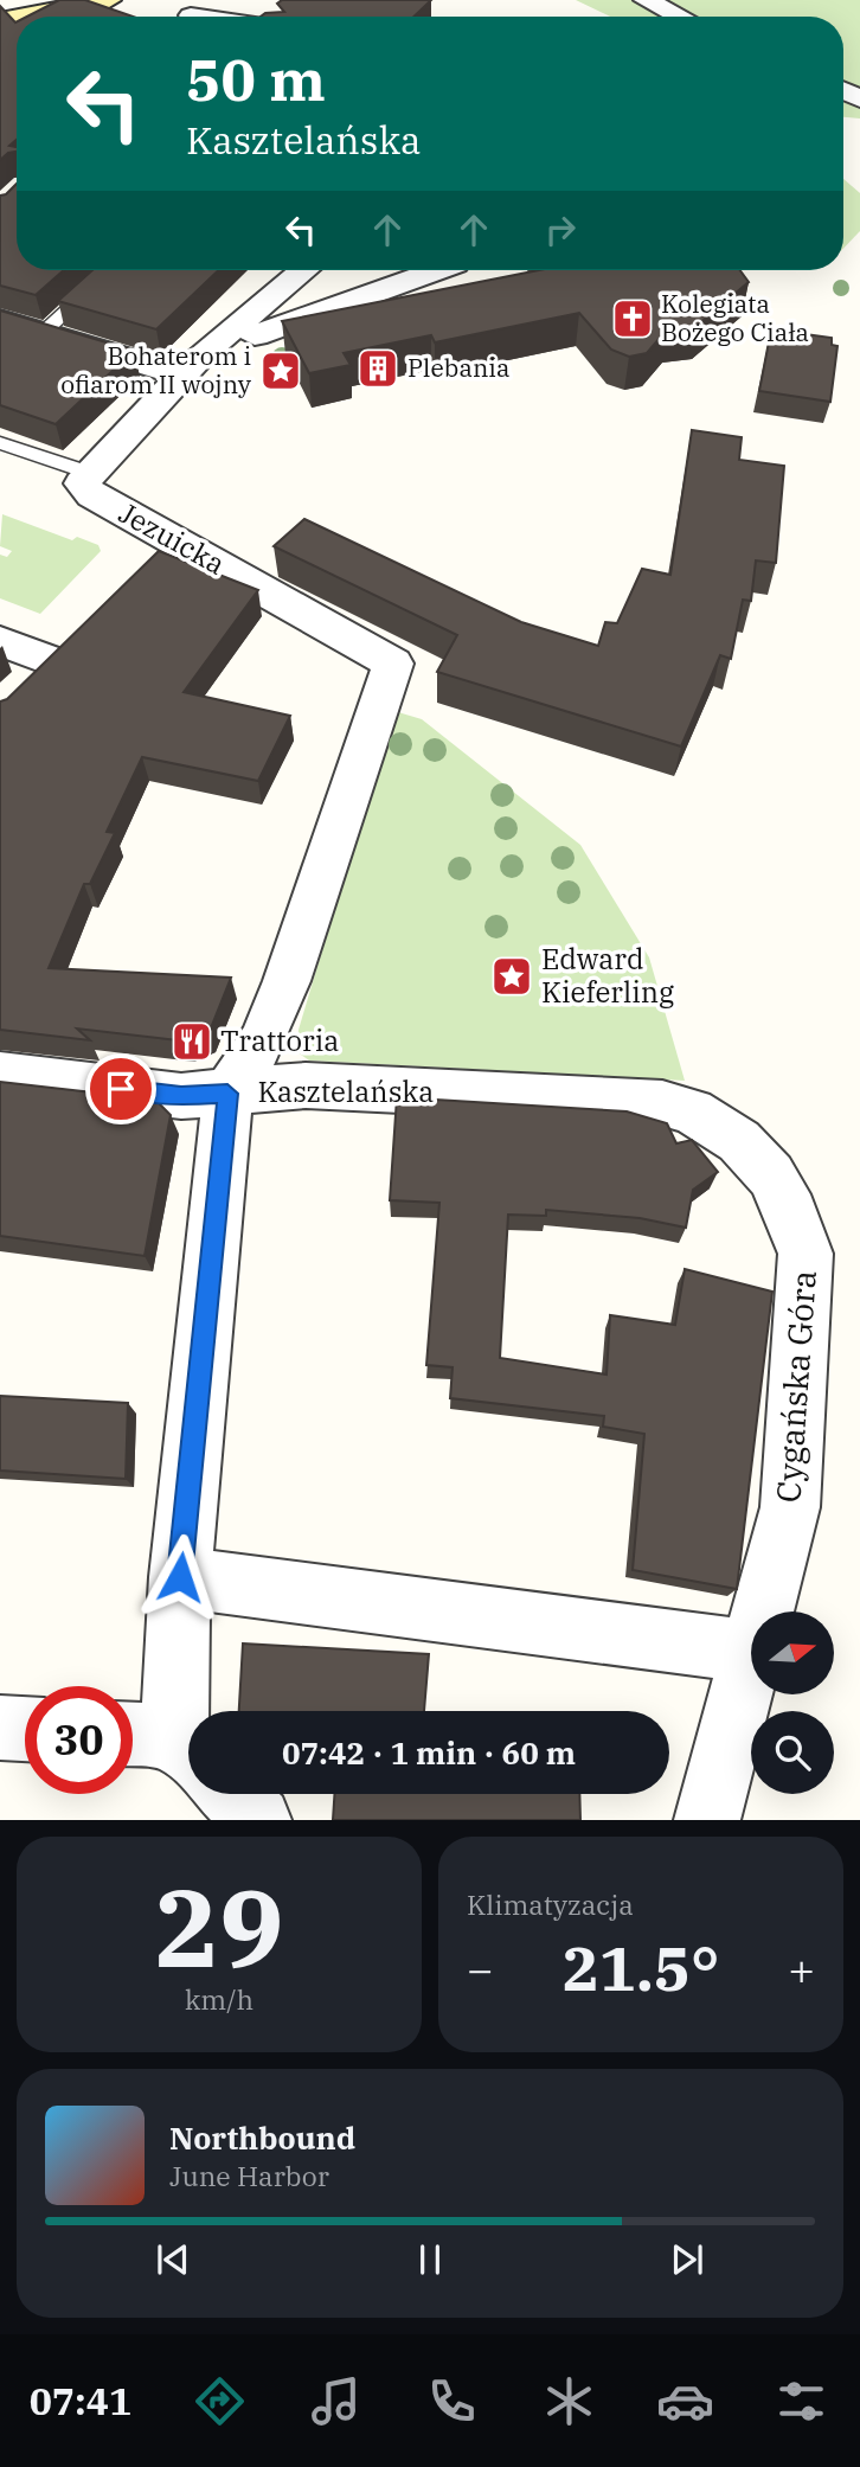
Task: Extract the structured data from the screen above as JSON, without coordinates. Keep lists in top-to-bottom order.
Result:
{
  "streets": {
    "street": ["Jezuicka", "Kasztelańska", "Cygańska Góra"]
  },
  "crossings": [
    ["Jezuicka", "Kasztelańska"],
    ["Kasztelańska", "Cygańska Góra"]
  ],
  "places": {
    "church": ["Kolegiata Bożego Ciała"],
    "building": ["Plebania"],
    "place": ["Bohaterom i ofiarom II wojny", "Edward Kieferling"],
    "restaurant": ["Trattoria"]
  },
  "north": "right",
  "page": {
    "turn": ["50 m", "Kasztelańska"],
    "limit": "30",
    "trip": "07:42 · 1 min · 60 m",
    "tile": [
      ["29", "km/h"],
      "Klimatyzacja"
    ],
    "heat": ["−", "21.5°", "+"],
    "song": ["Northbound", "June Harbor"],
    "tabs": "07:41"
  }
}
